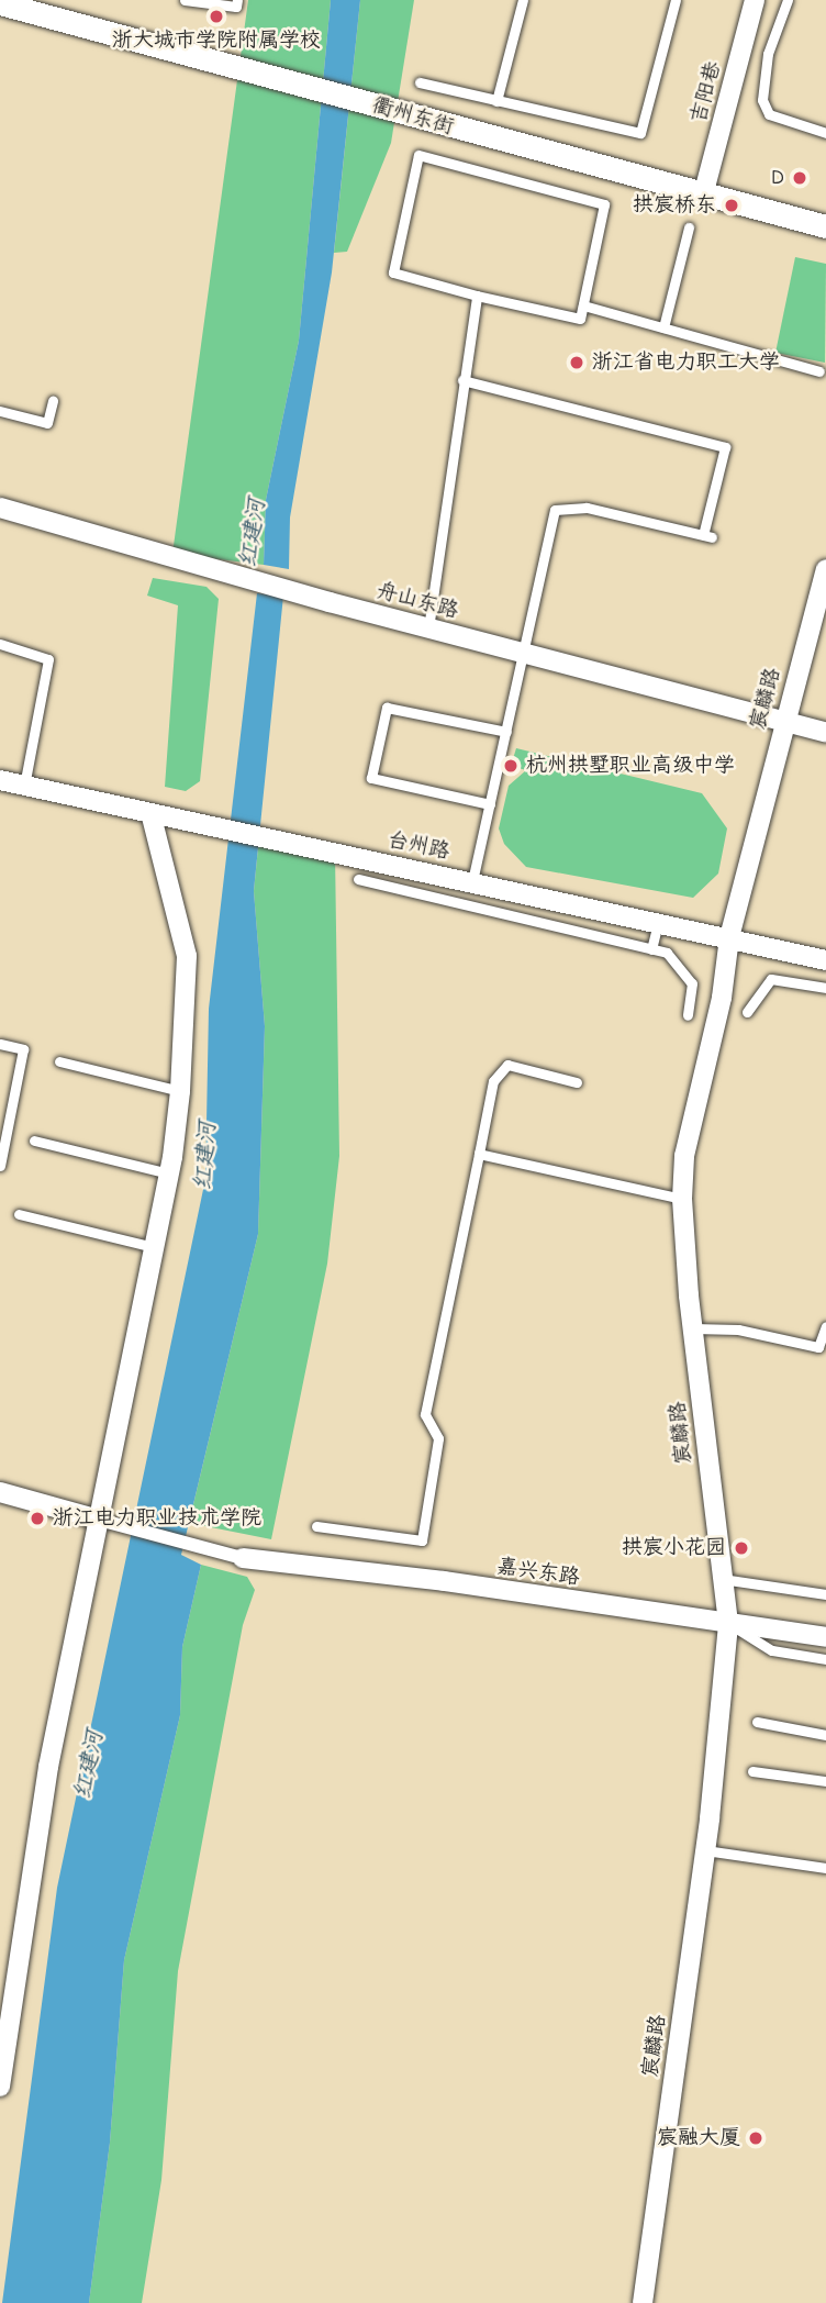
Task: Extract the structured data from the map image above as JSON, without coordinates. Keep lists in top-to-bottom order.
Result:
{
  "streets": {
    "street": [
      "吉阳巷",
      "衢州东街",
      "舟山东路",
      "宸麟路",
      "台州路",
      "嘉兴东路"
    ]
  },
  "crossings": [
    ["吉阳巷", "衢州东街"],
    ["舟山东路", "宸麟路"],
    ["宸麟路", "台州路"],
    ["宸麟路", "嘉兴东路"]
  ],
  "water": ["红建河"],
  "places": [
    "浙大城市学院附属学校",
    "D",
    "拱宸桥东",
    "浙江省电力职工大学",
    "杭州拱墅职业高级中学",
    "浙江电力职业技术学院",
    "拱宸小花园",
    "宸融大厦"
  ]
}
